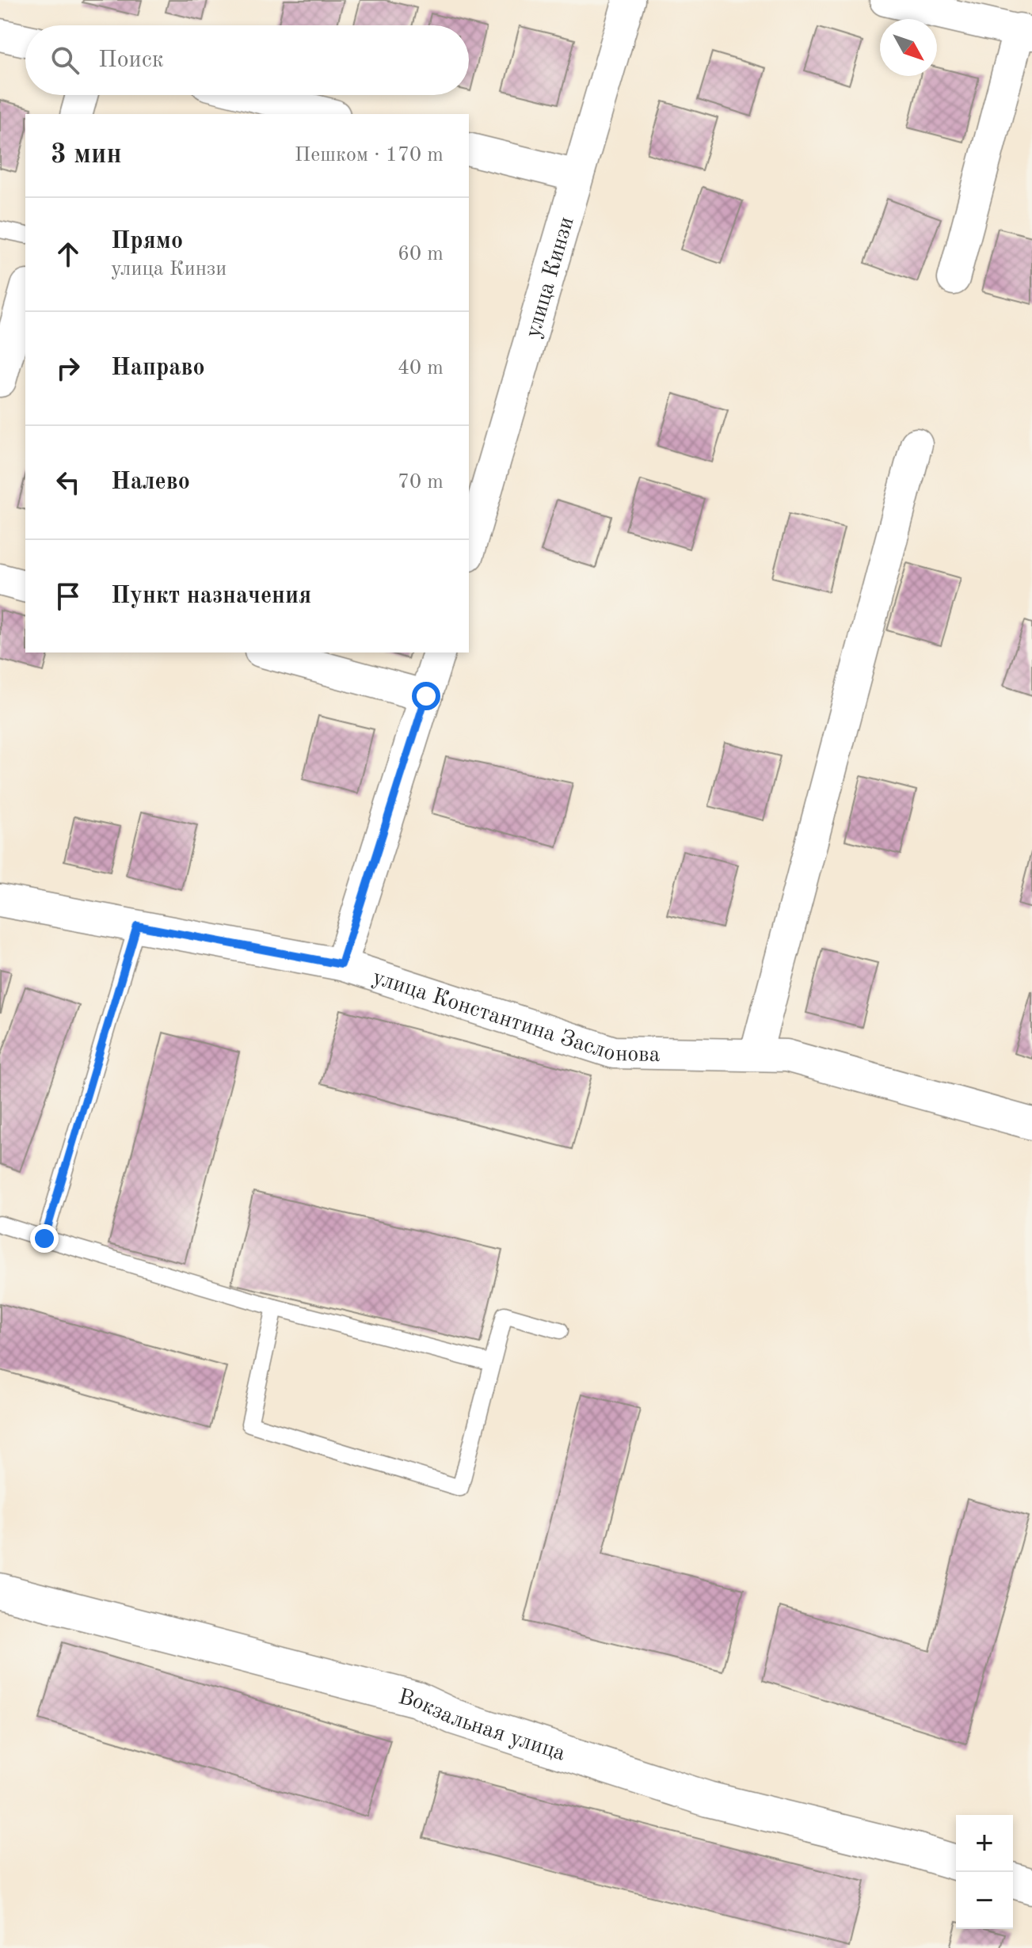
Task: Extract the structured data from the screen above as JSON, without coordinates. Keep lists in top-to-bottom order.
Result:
{
  "streets": {
    "main road": ["Вокзальная улица"],
    "street": ["улица Кинзи", "улица Константина Заслонова"]
  },
  "north": "bottom right",
  "page": {
    "search": "Поиск",
    "heading": ["3 мин", "Пешком · 170 m"],
    "list": [
      ["Прямо", "улица Кинзи", "60 m"],
      ["Направо", "40 m"],
      ["Налево", "70 m"],
      "Пункт назначения"
    ],
    "map_buttons": ["+", "−"]
  }
}
